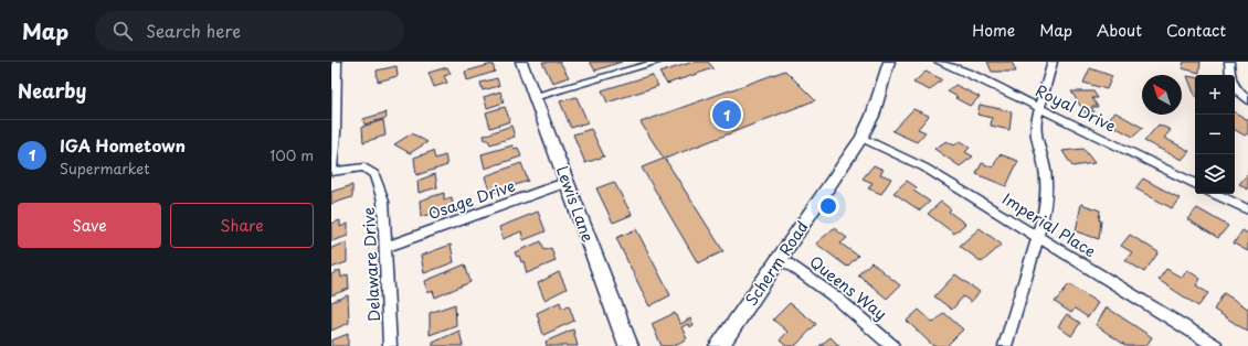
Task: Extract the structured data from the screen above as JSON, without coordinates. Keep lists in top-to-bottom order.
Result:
{
  "streets": {
    "street": [
      "Royal Drive",
      "Osage Drive",
      "Lewis Lane",
      "Imperial Place",
      "Scherm Road",
      "Delaware Drive",
      "Queens Way"
    ]
  },
  "crossings": [
    ["Osage Drive", "Lewis Lane"],
    ["Osage Drive", "Delaware Drive"],
    ["Imperial Place", "Scherm Road"],
    ["Scherm Road", "Queens Way"]
  ],
  "north": "top left",
  "page": {
    "header": "Map",
    "search": "Search here",
    "nav": [
      "Home",
      "Map",
      "About",
      "Contact"
    ],
    "heading": "Nearby",
    "map_buttons": ["+", "−"],
    "pins": "1",
    "list": [
      {
        "mark": "1",
        "name": "IGA Hometown",
        "note": "Supermarket",
        "value": "100 m"
      }
    ],
    "buttons": ["Save", "Share"]
  }
}
